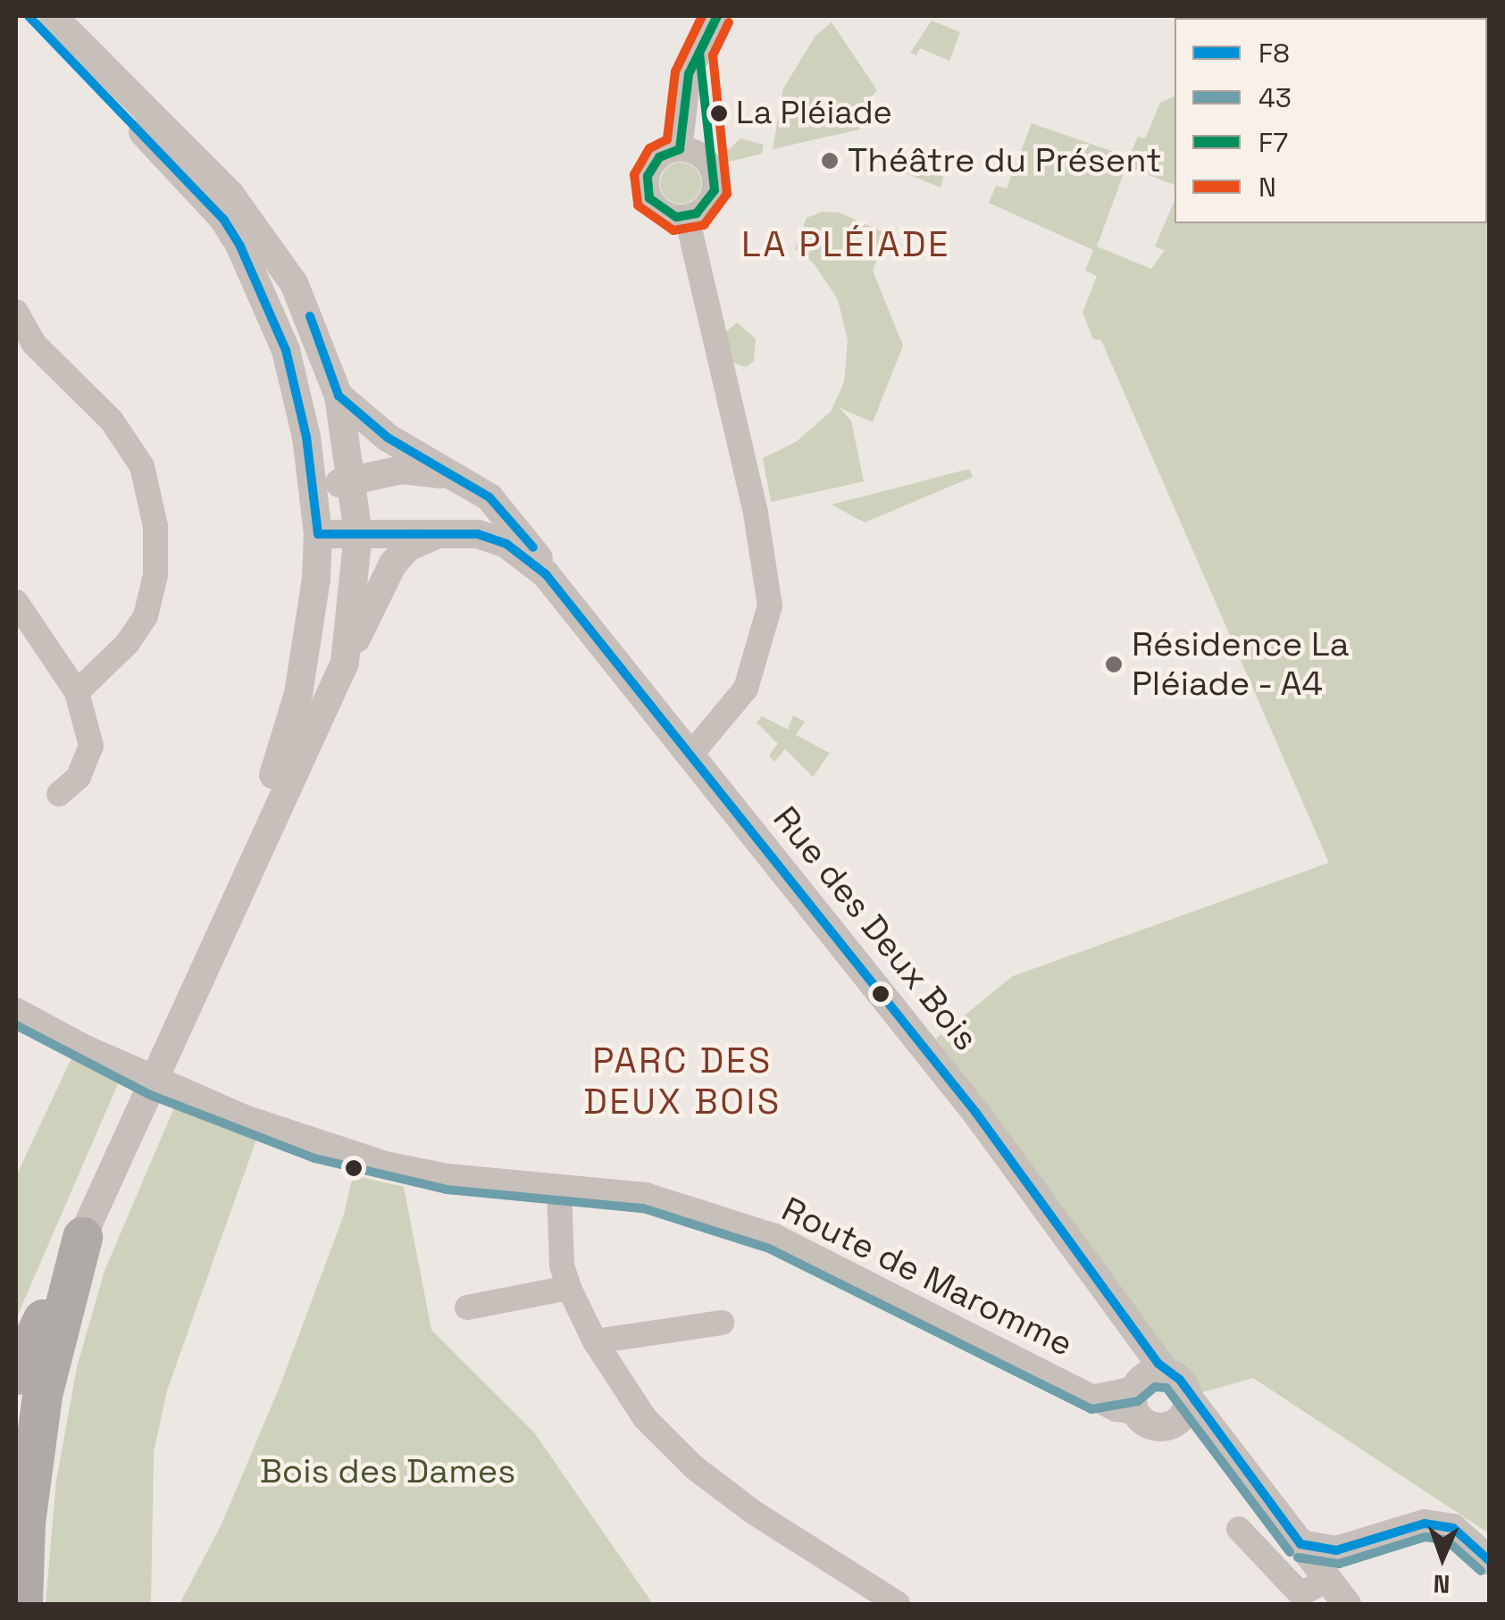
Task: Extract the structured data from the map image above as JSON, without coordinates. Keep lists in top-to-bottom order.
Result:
{
  "streets": {
    "street": ["Rue des Deux Bois", "Route de Maromme"]
  },
  "crossings": [
    ["Rue des Deux Bois", "Route de Maromme"]
  ],
  "districts": ["LA PLÉIADE", "PARC DES DEUX BOIS"],
  "parks": ["Bois des Dames"],
  "places": ["La Pléiade", "Théâtre du Présent", "Résidence La Pléiade - A4"],
  "lines": [
    "transit line F8",
    "transit line F7",
    "transit line N",
    "transit line 43"
  ],
  "legend": [
    "F8",
    "43",
    "F7",
    "N"
  ],
  "north": "bottom"
}
